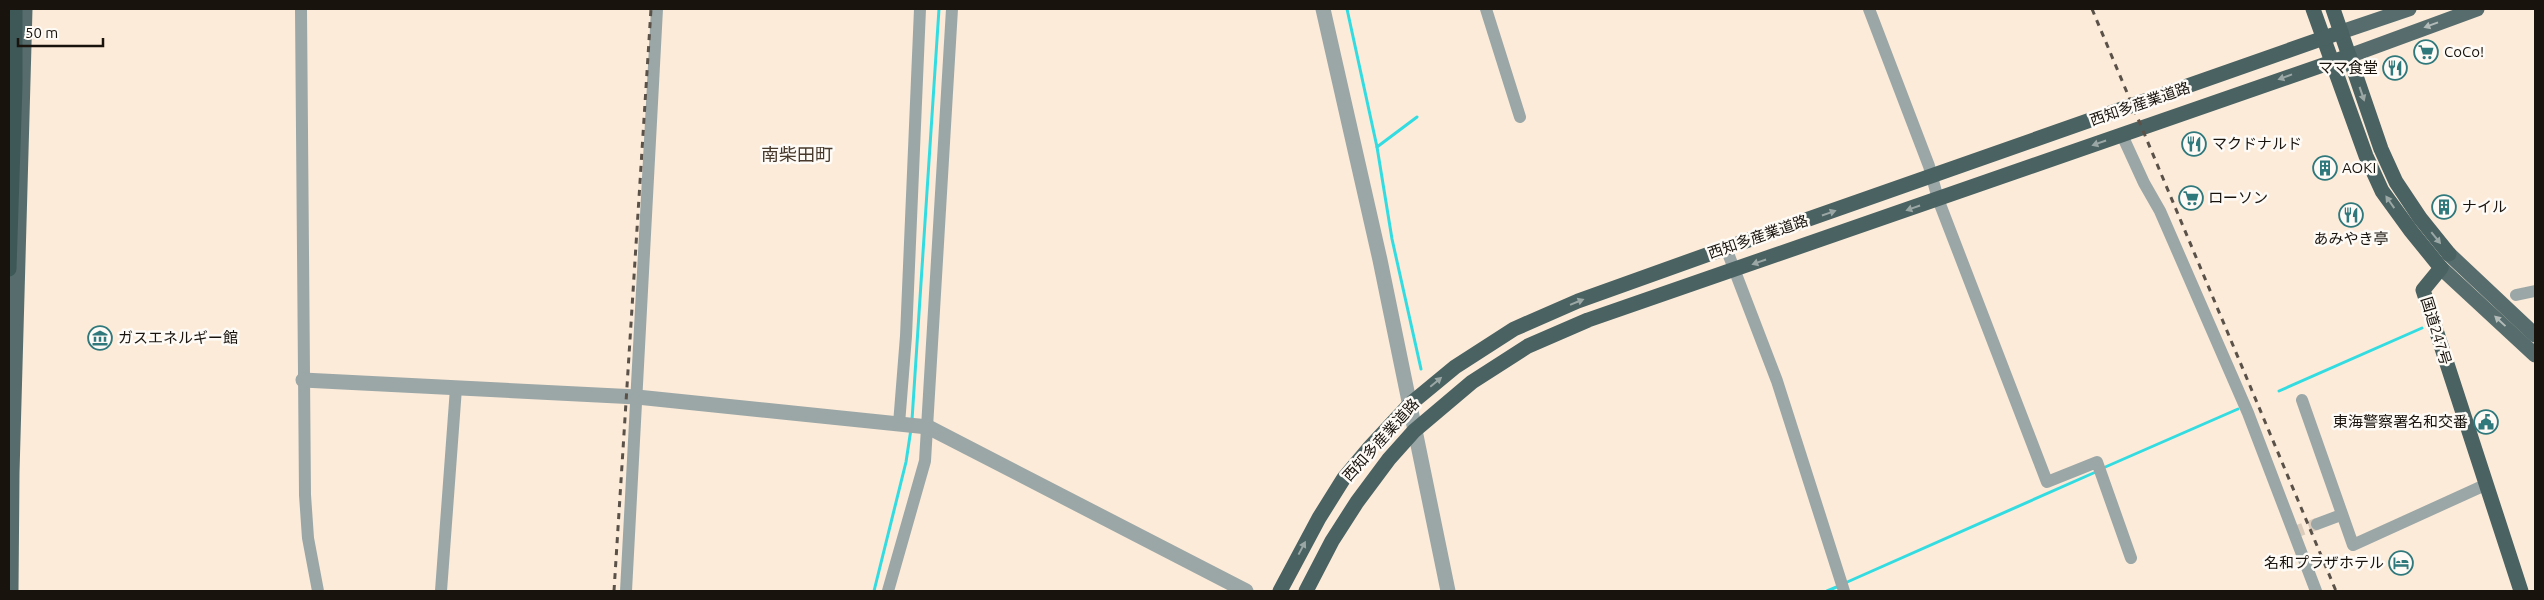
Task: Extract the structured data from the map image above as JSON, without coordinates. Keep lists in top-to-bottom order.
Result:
{
  "streets": {
    "highway": ["西知多産業道路", "国道247号"]
  },
  "districts": ["南柴田町"],
  "places": {
    "supermarket": ["CoCo!", "ローソン"],
    "restaurant": ["ママ食堂", "マクドナルド", "あみやき亭"],
    "building": ["AOKI", "ナイル"],
    "museum": ["ガスエネルギー館"],
    "public building": ["東海警察署名和交番"],
    "hotel": ["名和プラザホテル"]
  },
  "scale_bar": "50 m"
}
